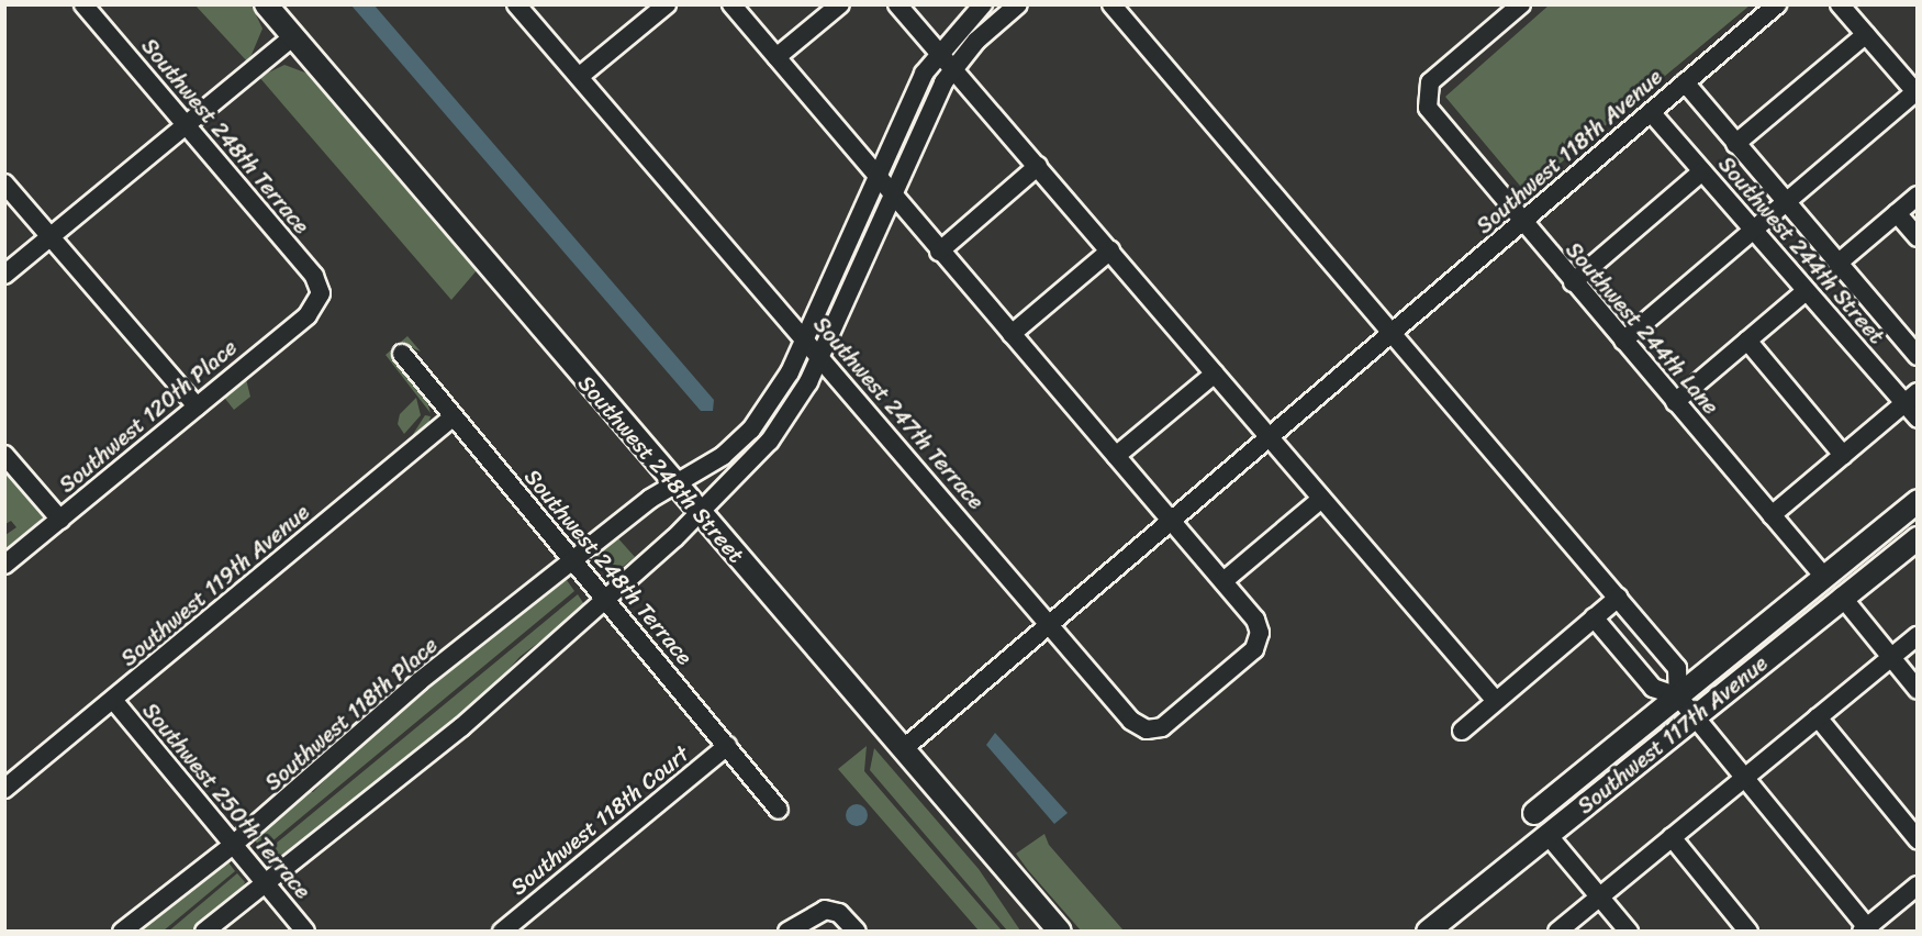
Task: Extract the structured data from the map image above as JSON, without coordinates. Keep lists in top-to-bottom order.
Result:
{
  "streets": {
    "street": [
      "Southwest 248th Terrace",
      "Southwest 118th Avenue",
      "Southwest 244th Street",
      "Southwest 244th Lane",
      "Southwest 247th Terrace",
      "Southwest 120th Place",
      "Southwest 248th Street",
      "Southwest 119th Avenue",
      "Southwest 118th Place",
      "Southwest 117th Avenue",
      "Southwest 250th Terrace",
      "Southwest 118th Court"
    ]
  },
  "crossings": [
    ["Southwest 248th Terrace", "Southwest 120th Place"],
    ["Southwest 248th Terrace", "Southwest 119th Avenue"],
    ["Southwest 248th Terrace", "Southwest 118th Place"],
    ["Southwest 248th Terrace", "Southwest 118th Court"],
    ["Southwest 118th Avenue", "Southwest 244th Street"],
    ["Southwest 118th Avenue", "Southwest 244th Lane"],
    ["Southwest 118th Avenue", "Southwest 247th Terrace"],
    ["Southwest 118th Avenue", "Southwest 248th Street"],
    ["Southwest 244th Lane", "Southwest 117th Avenue"],
    ["Southwest 247th Terrace", "Southwest 118th Place"],
    ["Southwest 248th Street", "Southwest 118th Place"],
    ["Southwest 119th Avenue", "Southwest 250th Terrace"],
    ["Southwest 118th Place", "Southwest 250th Terrace"]
  ]
}
